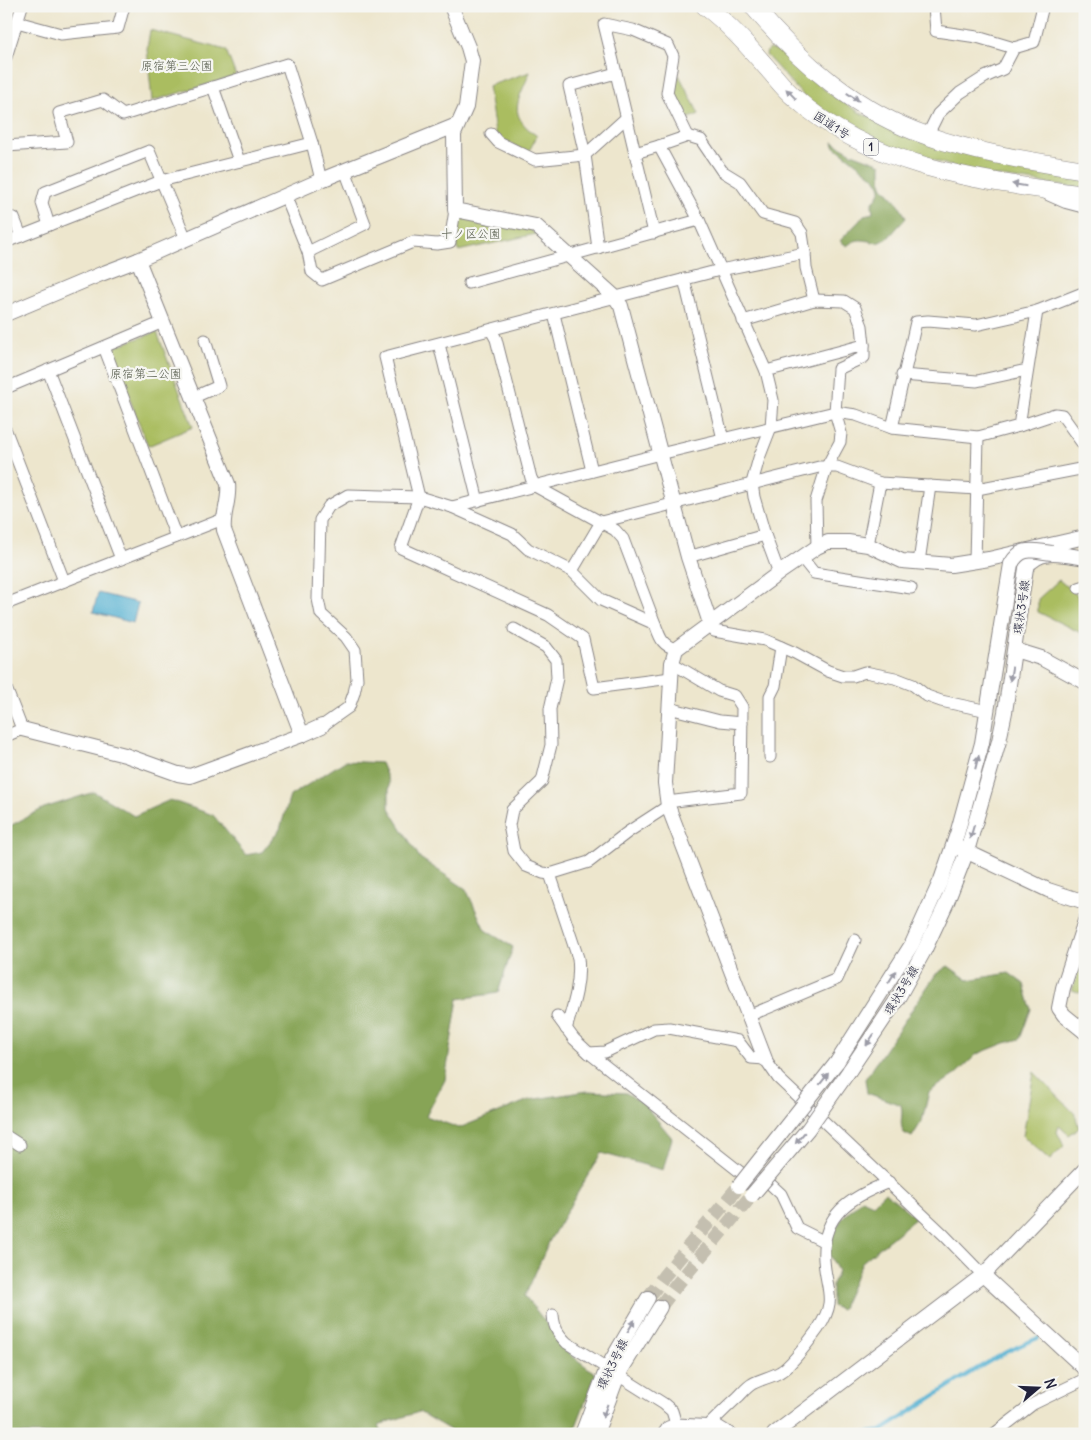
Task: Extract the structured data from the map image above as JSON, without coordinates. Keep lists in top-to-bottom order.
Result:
{
  "streets": {
    "highway": ["国道1号", "1"],
    "street": ["環状3号線"]
  },
  "parks": ["原宿第三公園", "十ノ区公園", "原宿第二公園"],
  "north": "right"
}
